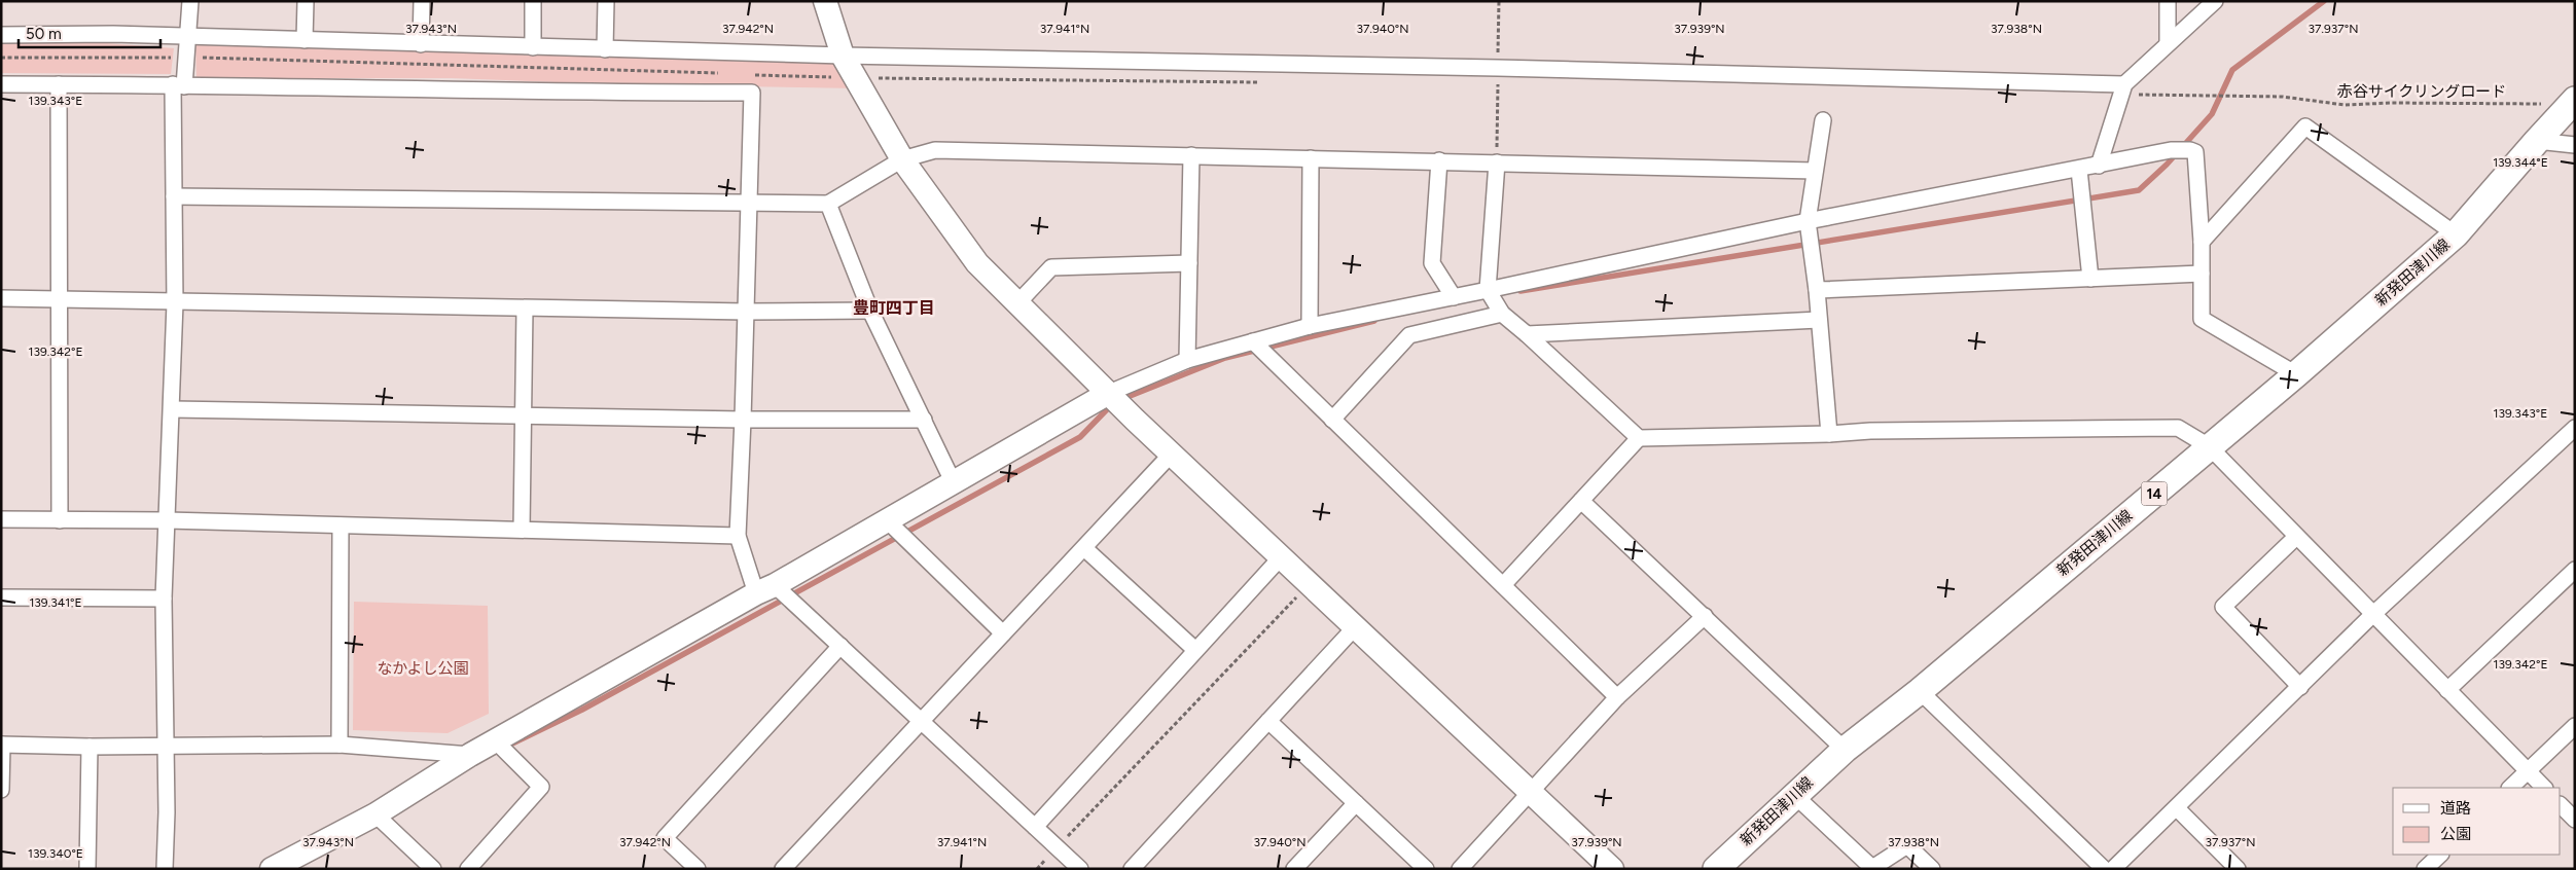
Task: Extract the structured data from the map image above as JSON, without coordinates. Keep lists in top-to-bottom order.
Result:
{
  "streets": {
    "main road": ["新発田津川線", "14"],
    "path": ["赤谷サイクリングロード"]
  },
  "crossings": [
    ["赤谷サイクリングロード", "新発田津川線"]
  ],
  "districts": ["豊町四丁目"],
  "parks": ["なかよし公園"],
  "legend": ["道路", "公園"],
  "scale_bar": "50 m",
  "coordinates": [
    "37.943°N",
    "37.942°N",
    "37.941°N",
    "37.940°N",
    "37.939°N",
    "37.938°N",
    "37.937°N",
    "139.343°E",
    "139.344°E",
    "139.342°E",
    "139.341°E",
    "139.340°E"
  ]
}
